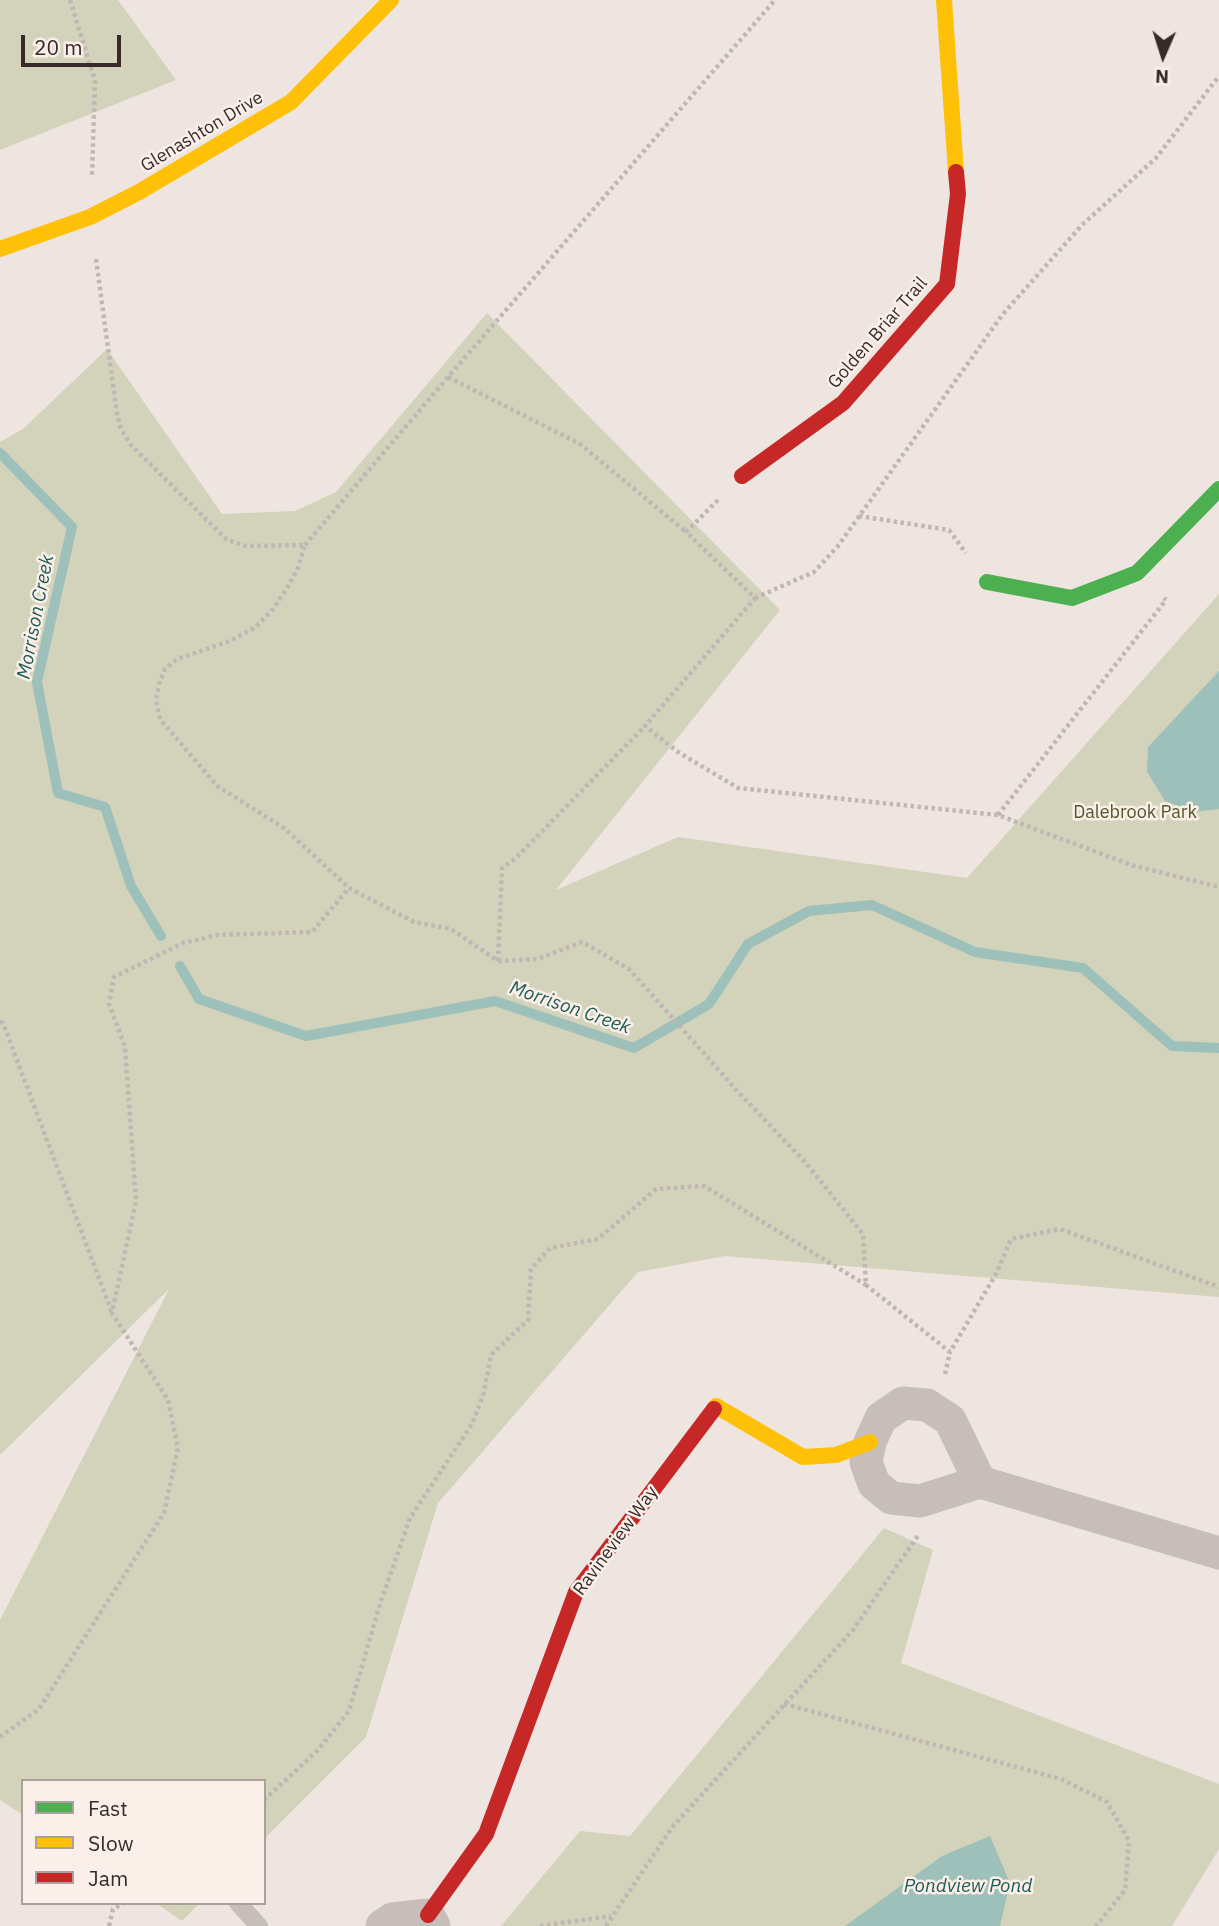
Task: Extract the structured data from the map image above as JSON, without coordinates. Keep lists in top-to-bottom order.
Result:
{
  "streets": {
    "street": ["Glenashton Drive", "Golden Briar Trail", "Ravineview Way"]
  },
  "water": ["Morrison Creek", "Pondview Pond"],
  "parks": ["Dalebrook Park"],
  "legend": ["Fast", "Slow", "Jam"],
  "scale_bar": "20 m",
  "north": "bottom"
}
